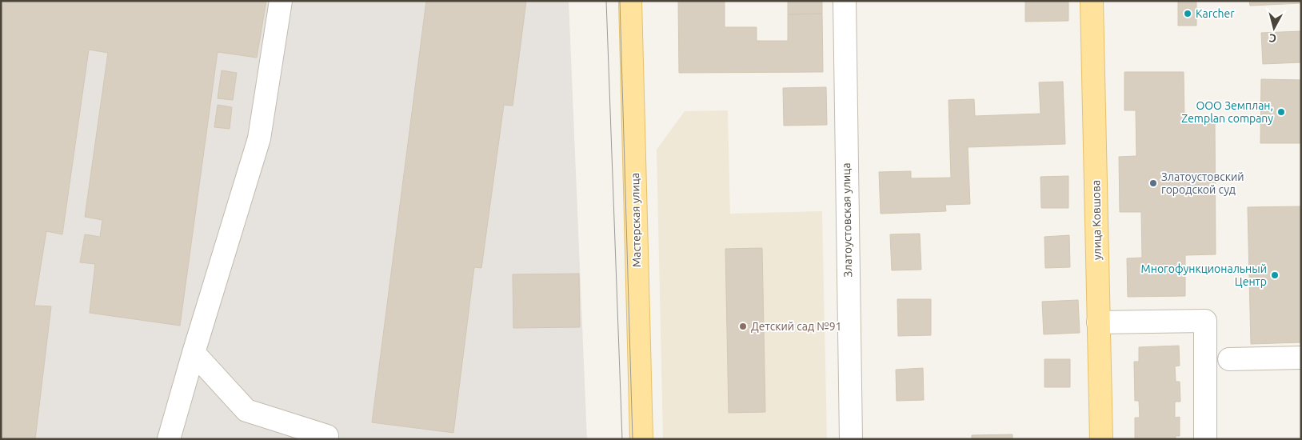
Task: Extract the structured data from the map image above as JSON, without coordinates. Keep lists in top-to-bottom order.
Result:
{
  "streets": {
    "main road": ["Мастерская улица", "улица Ковшова"],
    "street": ["Златоустовская улица"]
  },
  "places": [
    "Karcher",
    "ООО Земплан, Zemplan company",
    "Златоустовский городской суд",
    "Многофункциональный Центр",
    "Детский сад №91"
  ],
  "north": "bottom"
}
